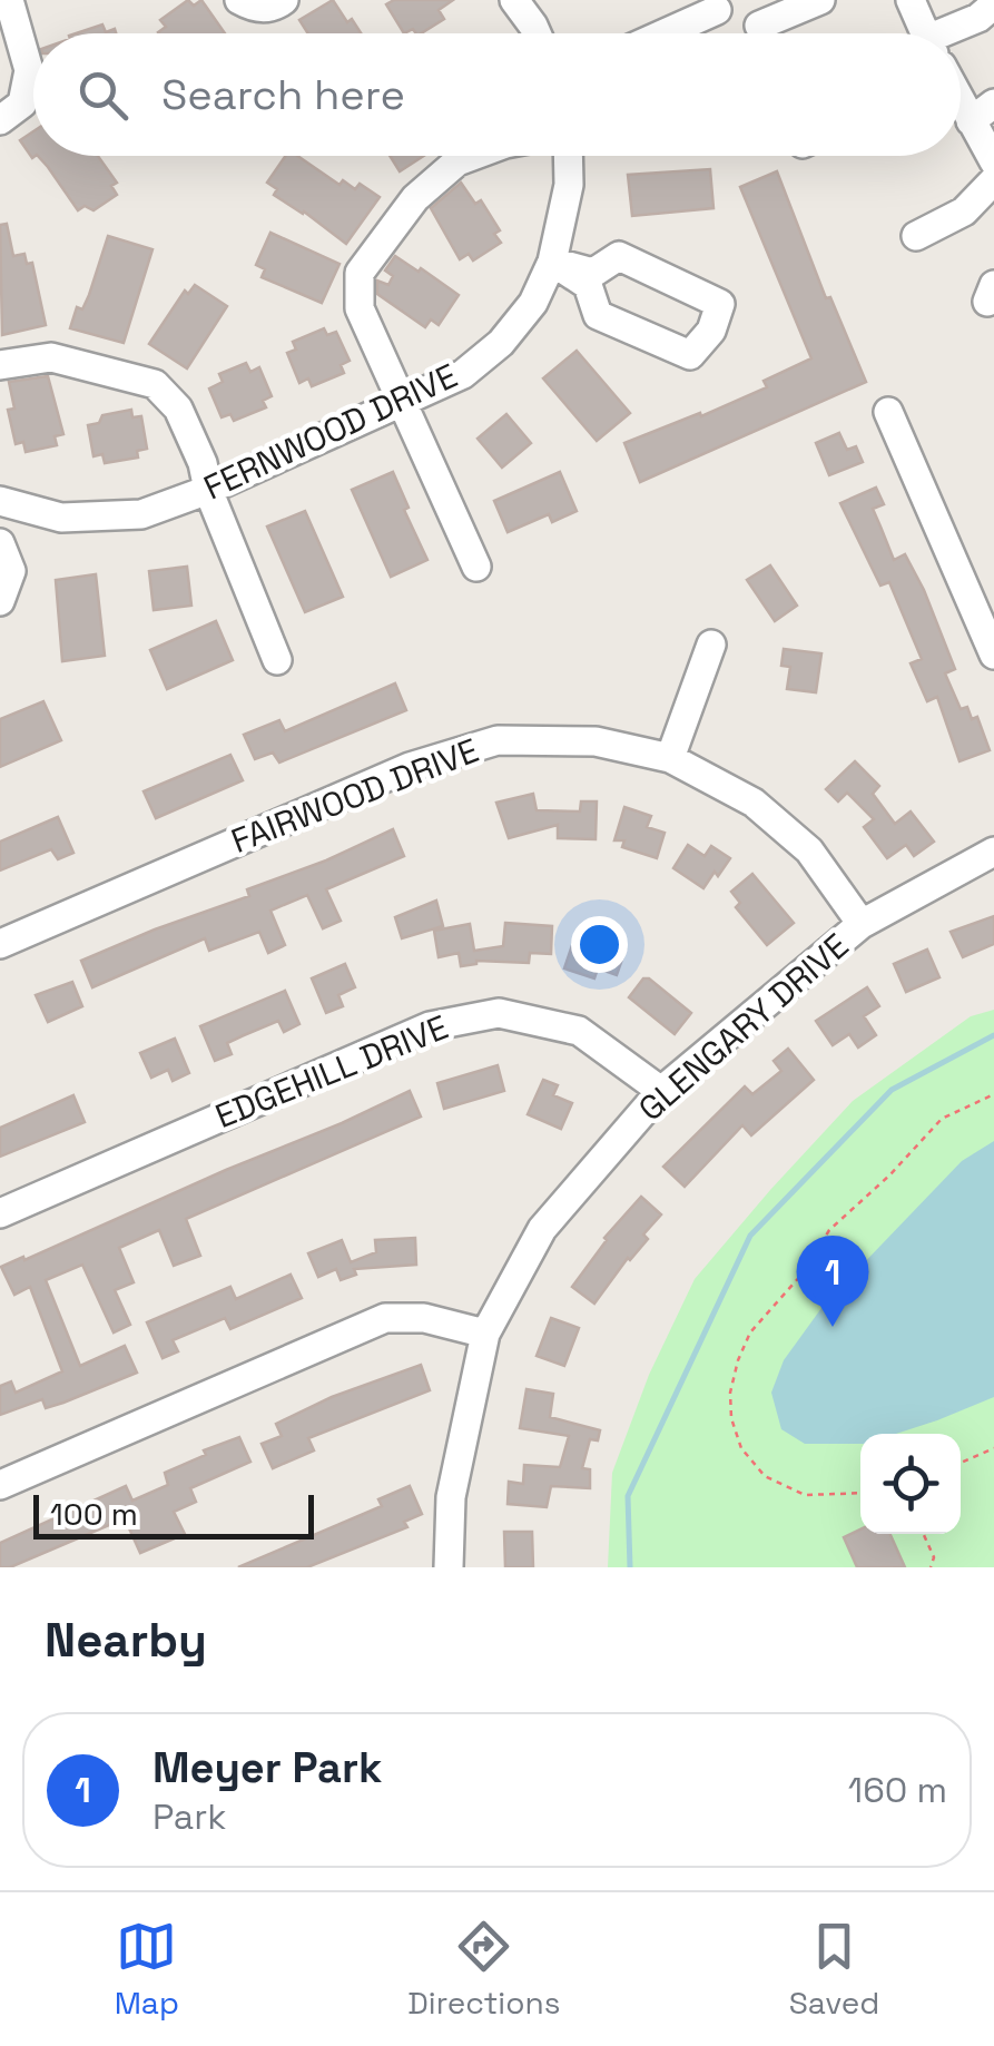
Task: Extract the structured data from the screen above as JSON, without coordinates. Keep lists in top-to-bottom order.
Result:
{
  "streets": {
    "street": [
      "FERNWOOD DRIVE",
      "FAIRWOOD DRIVE",
      "GLENGARY DRIVE",
      "EDGEHILL DRIVE"
    ]
  },
  "crossings": [
    ["FAIRWOOD DRIVE", "GLENGARY DRIVE"],
    ["GLENGARY DRIVE", "EDGEHILL DRIVE"]
  ],
  "scale_bar": "100 m",
  "page": {
    "search": "Search here",
    "pins": "1",
    "scale": "100 m",
    "heading": "Nearby",
    "list": [
      {
        "mark": "1",
        "name": "Meyer Park",
        "note": "Park",
        "value": "160 m"
      }
    ],
    "nav": ["Map", "Directions", "Saved"]
  }
}
